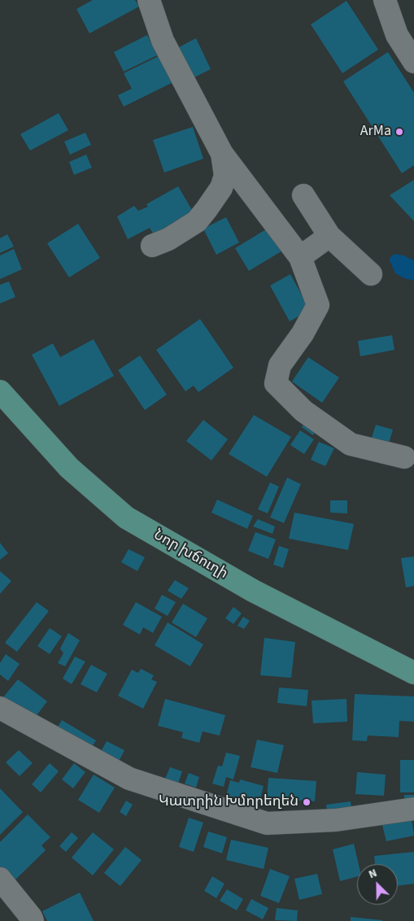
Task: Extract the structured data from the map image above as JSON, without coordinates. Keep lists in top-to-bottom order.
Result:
{
  "streets": {
    "main road": ["Նոր խճուղի"]
  },
  "places": ["ArMa", "Կատրին Խմորեղեն"],
  "north": "top left"
}
